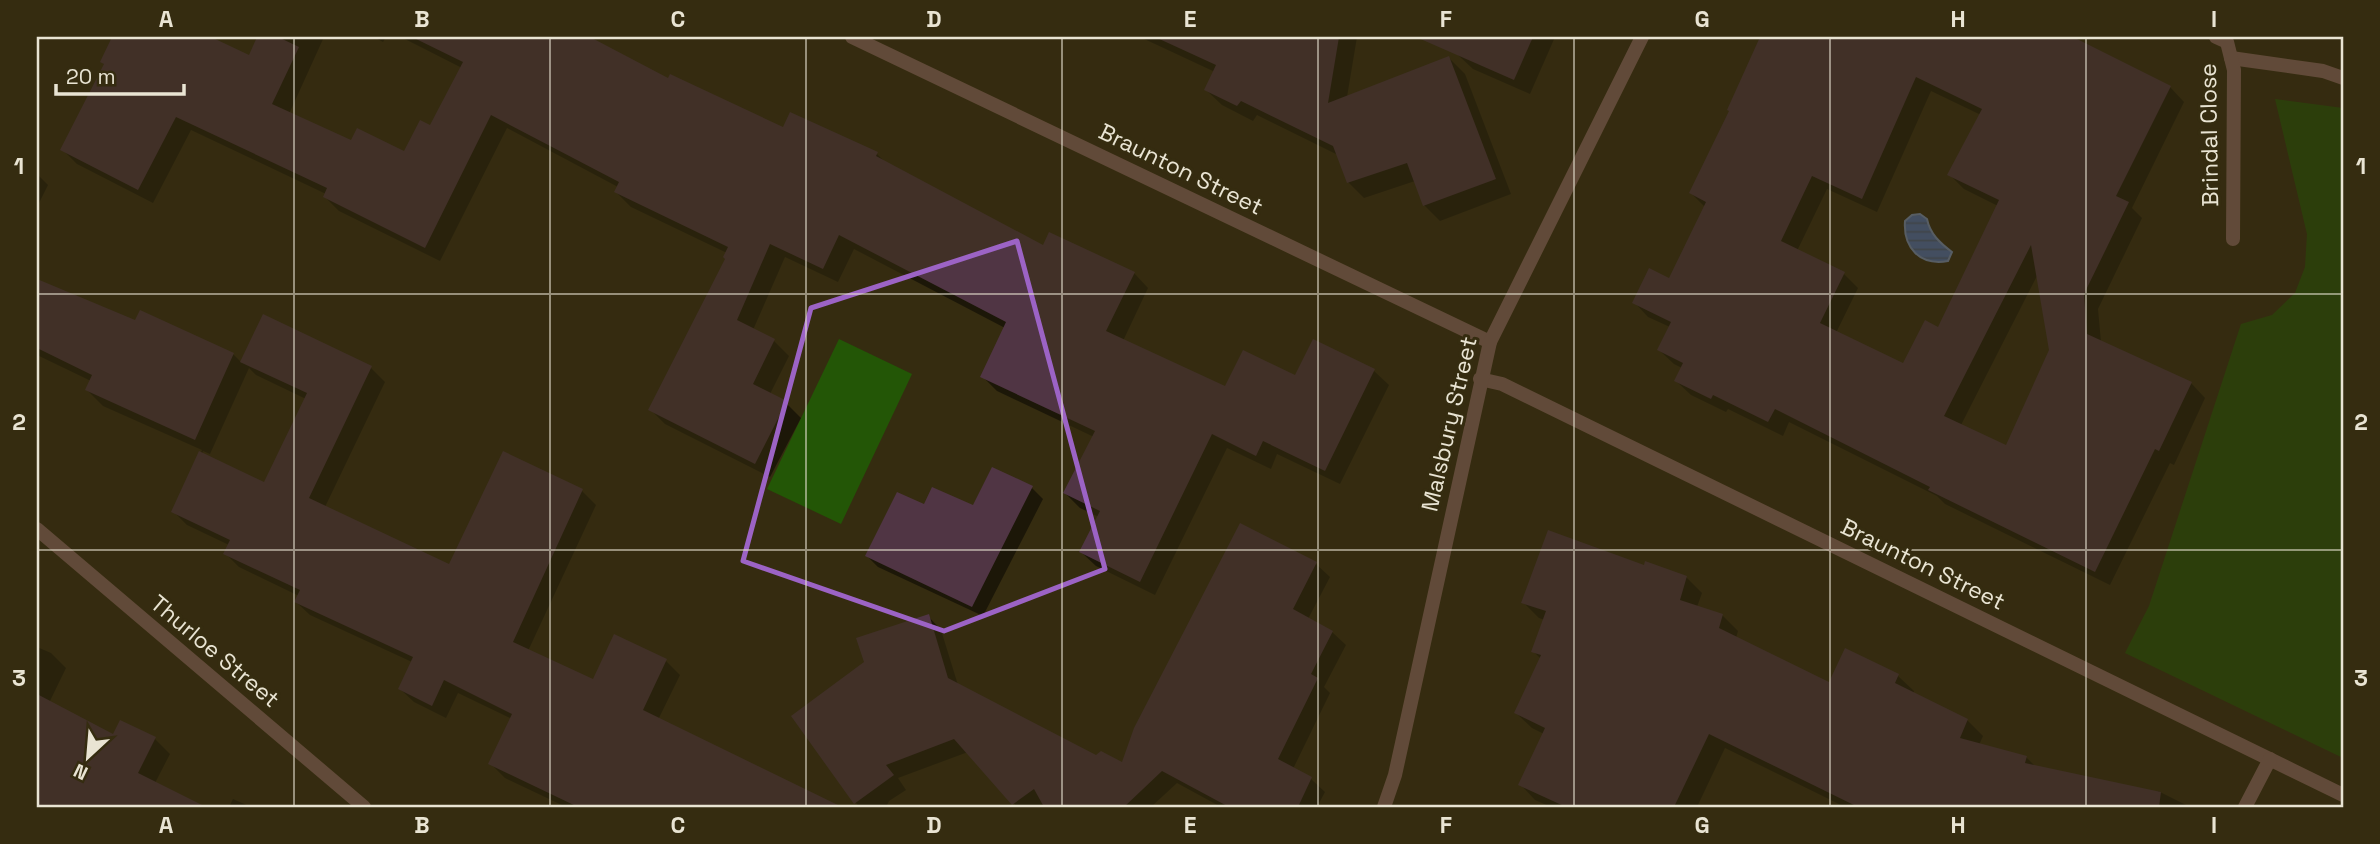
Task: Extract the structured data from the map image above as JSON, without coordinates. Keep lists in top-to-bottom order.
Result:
{
  "streets": {
    "street": [
      "Brindal Close",
      "Braunton Street",
      "Malsbury Street",
      "Thurloe Street"
    ]
  },
  "crossings": [
    ["Braunton Street", "Malsbury Street"]
  ],
  "scale_bar": "20 m",
  "north": "bottom left",
  "grid": {
    "columns": [
      "A",
      "B",
      "C",
      "D",
      "E",
      "F",
      "G",
      "H",
      "I"
    ],
    "rows": ["1", "2", "3"]
  }
}
